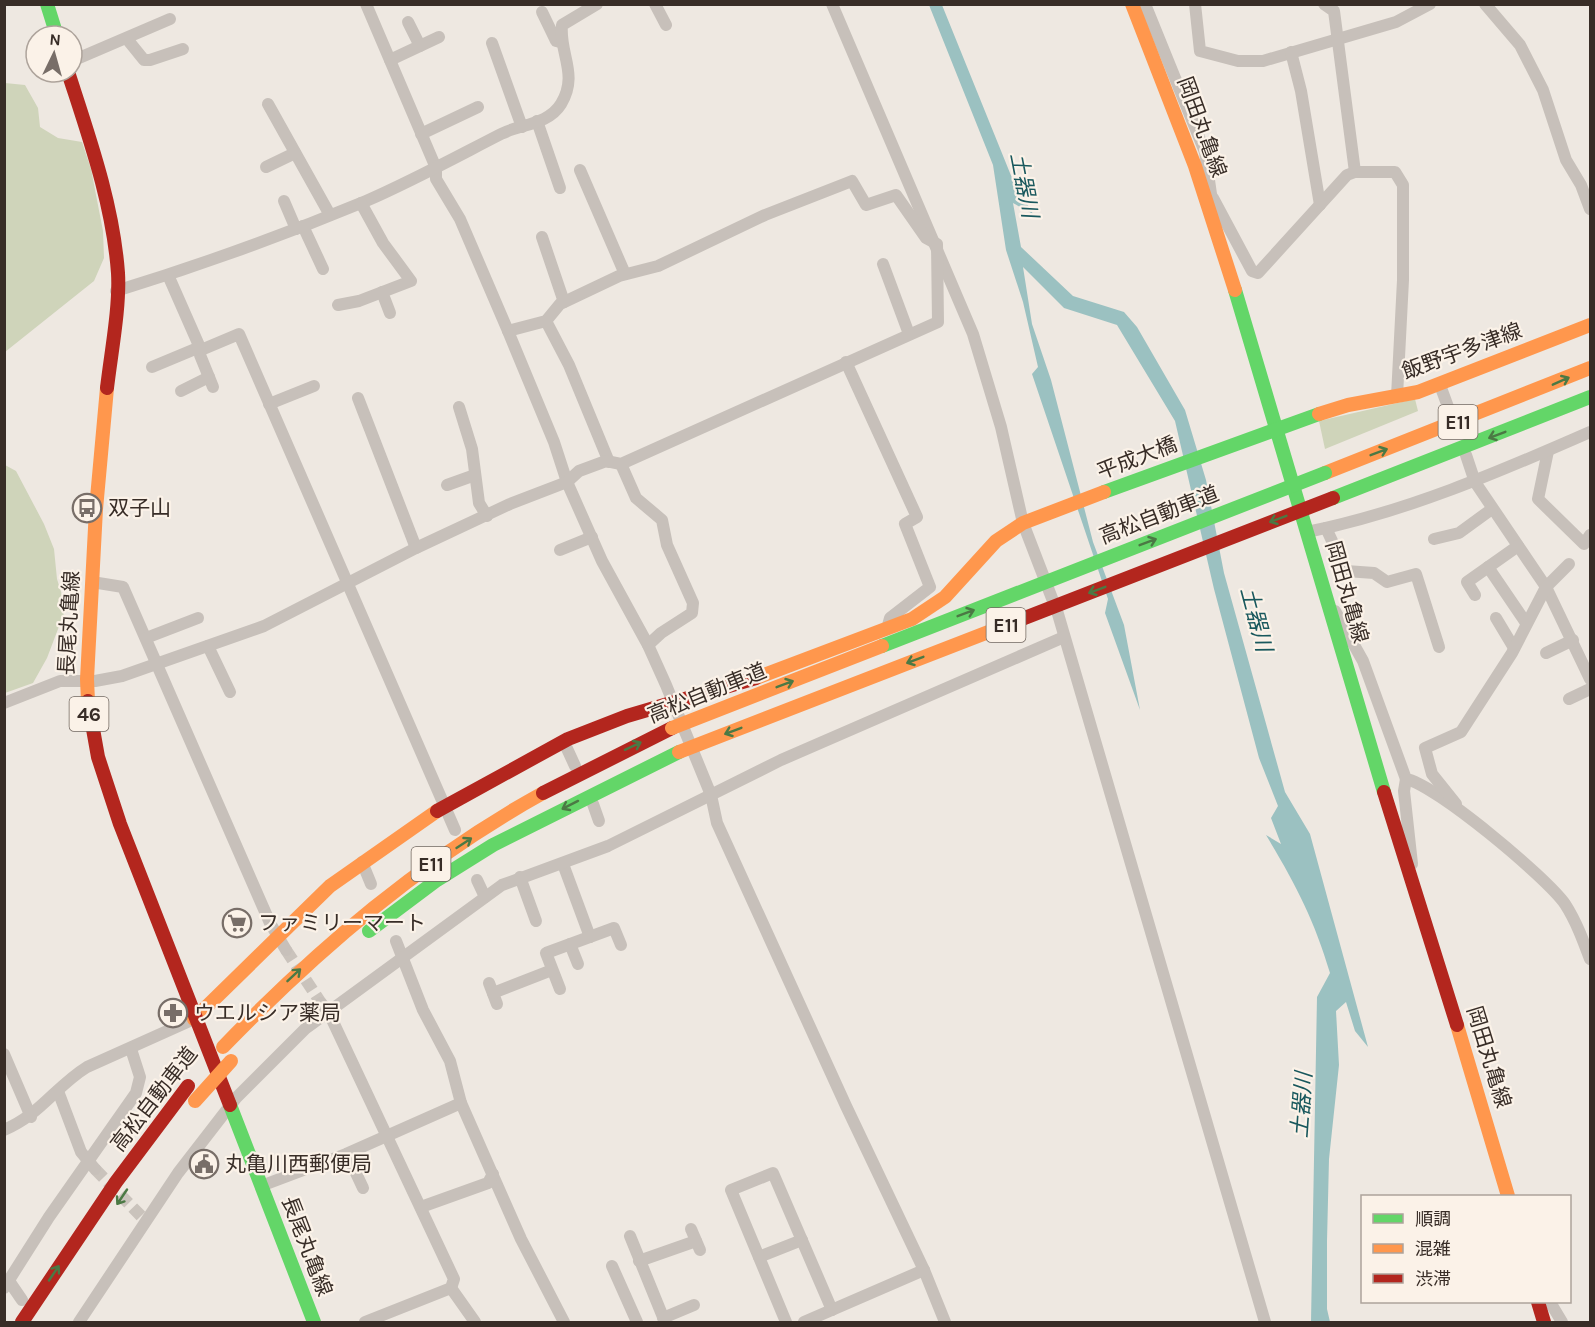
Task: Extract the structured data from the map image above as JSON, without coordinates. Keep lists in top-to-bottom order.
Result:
{
  "streets": {
    "main road": [
      "岡田丸亀線",
      "飯野宇多津線",
      "E11",
      "平成大橋",
      "高松自動車道",
      "長尾丸亀線",
      "46"
    ]
  },
  "crossings": [
    ["岡田丸亀線", "飯野宇多津線"],
    ["飯野宇多津線", "平成大橋"],
    ["平成大橋", "長尾丸亀線"]
  ],
  "water": ["土器川"],
  "places": {
    "bus stop": ["双子山"],
    "supermarket": ["ファミリーマート"],
    "pharmacy": ["ウエルシア薬局"],
    "public building": ["丸亀川西郵便局"]
  },
  "legend": ["順調", "混雑", "渋滞"],
  "north": "top"
}
